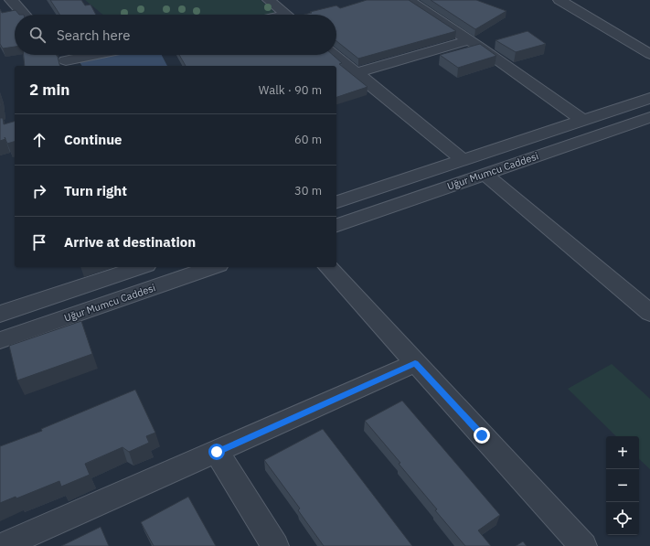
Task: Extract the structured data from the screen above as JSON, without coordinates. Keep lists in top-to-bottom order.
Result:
{
  "streets": {
    "street": ["Uğur Mumcu Caddesi"]
  },
  "page": {
    "search": "Search here",
    "heading": ["2 min", "Walk · 90 m"],
    "list": [
      ["Continue", "60 m"],
      ["Turn right", "30 m"],
      "Arrive at destination"
    ],
    "map_buttons": ["+", "−"]
  }
}
